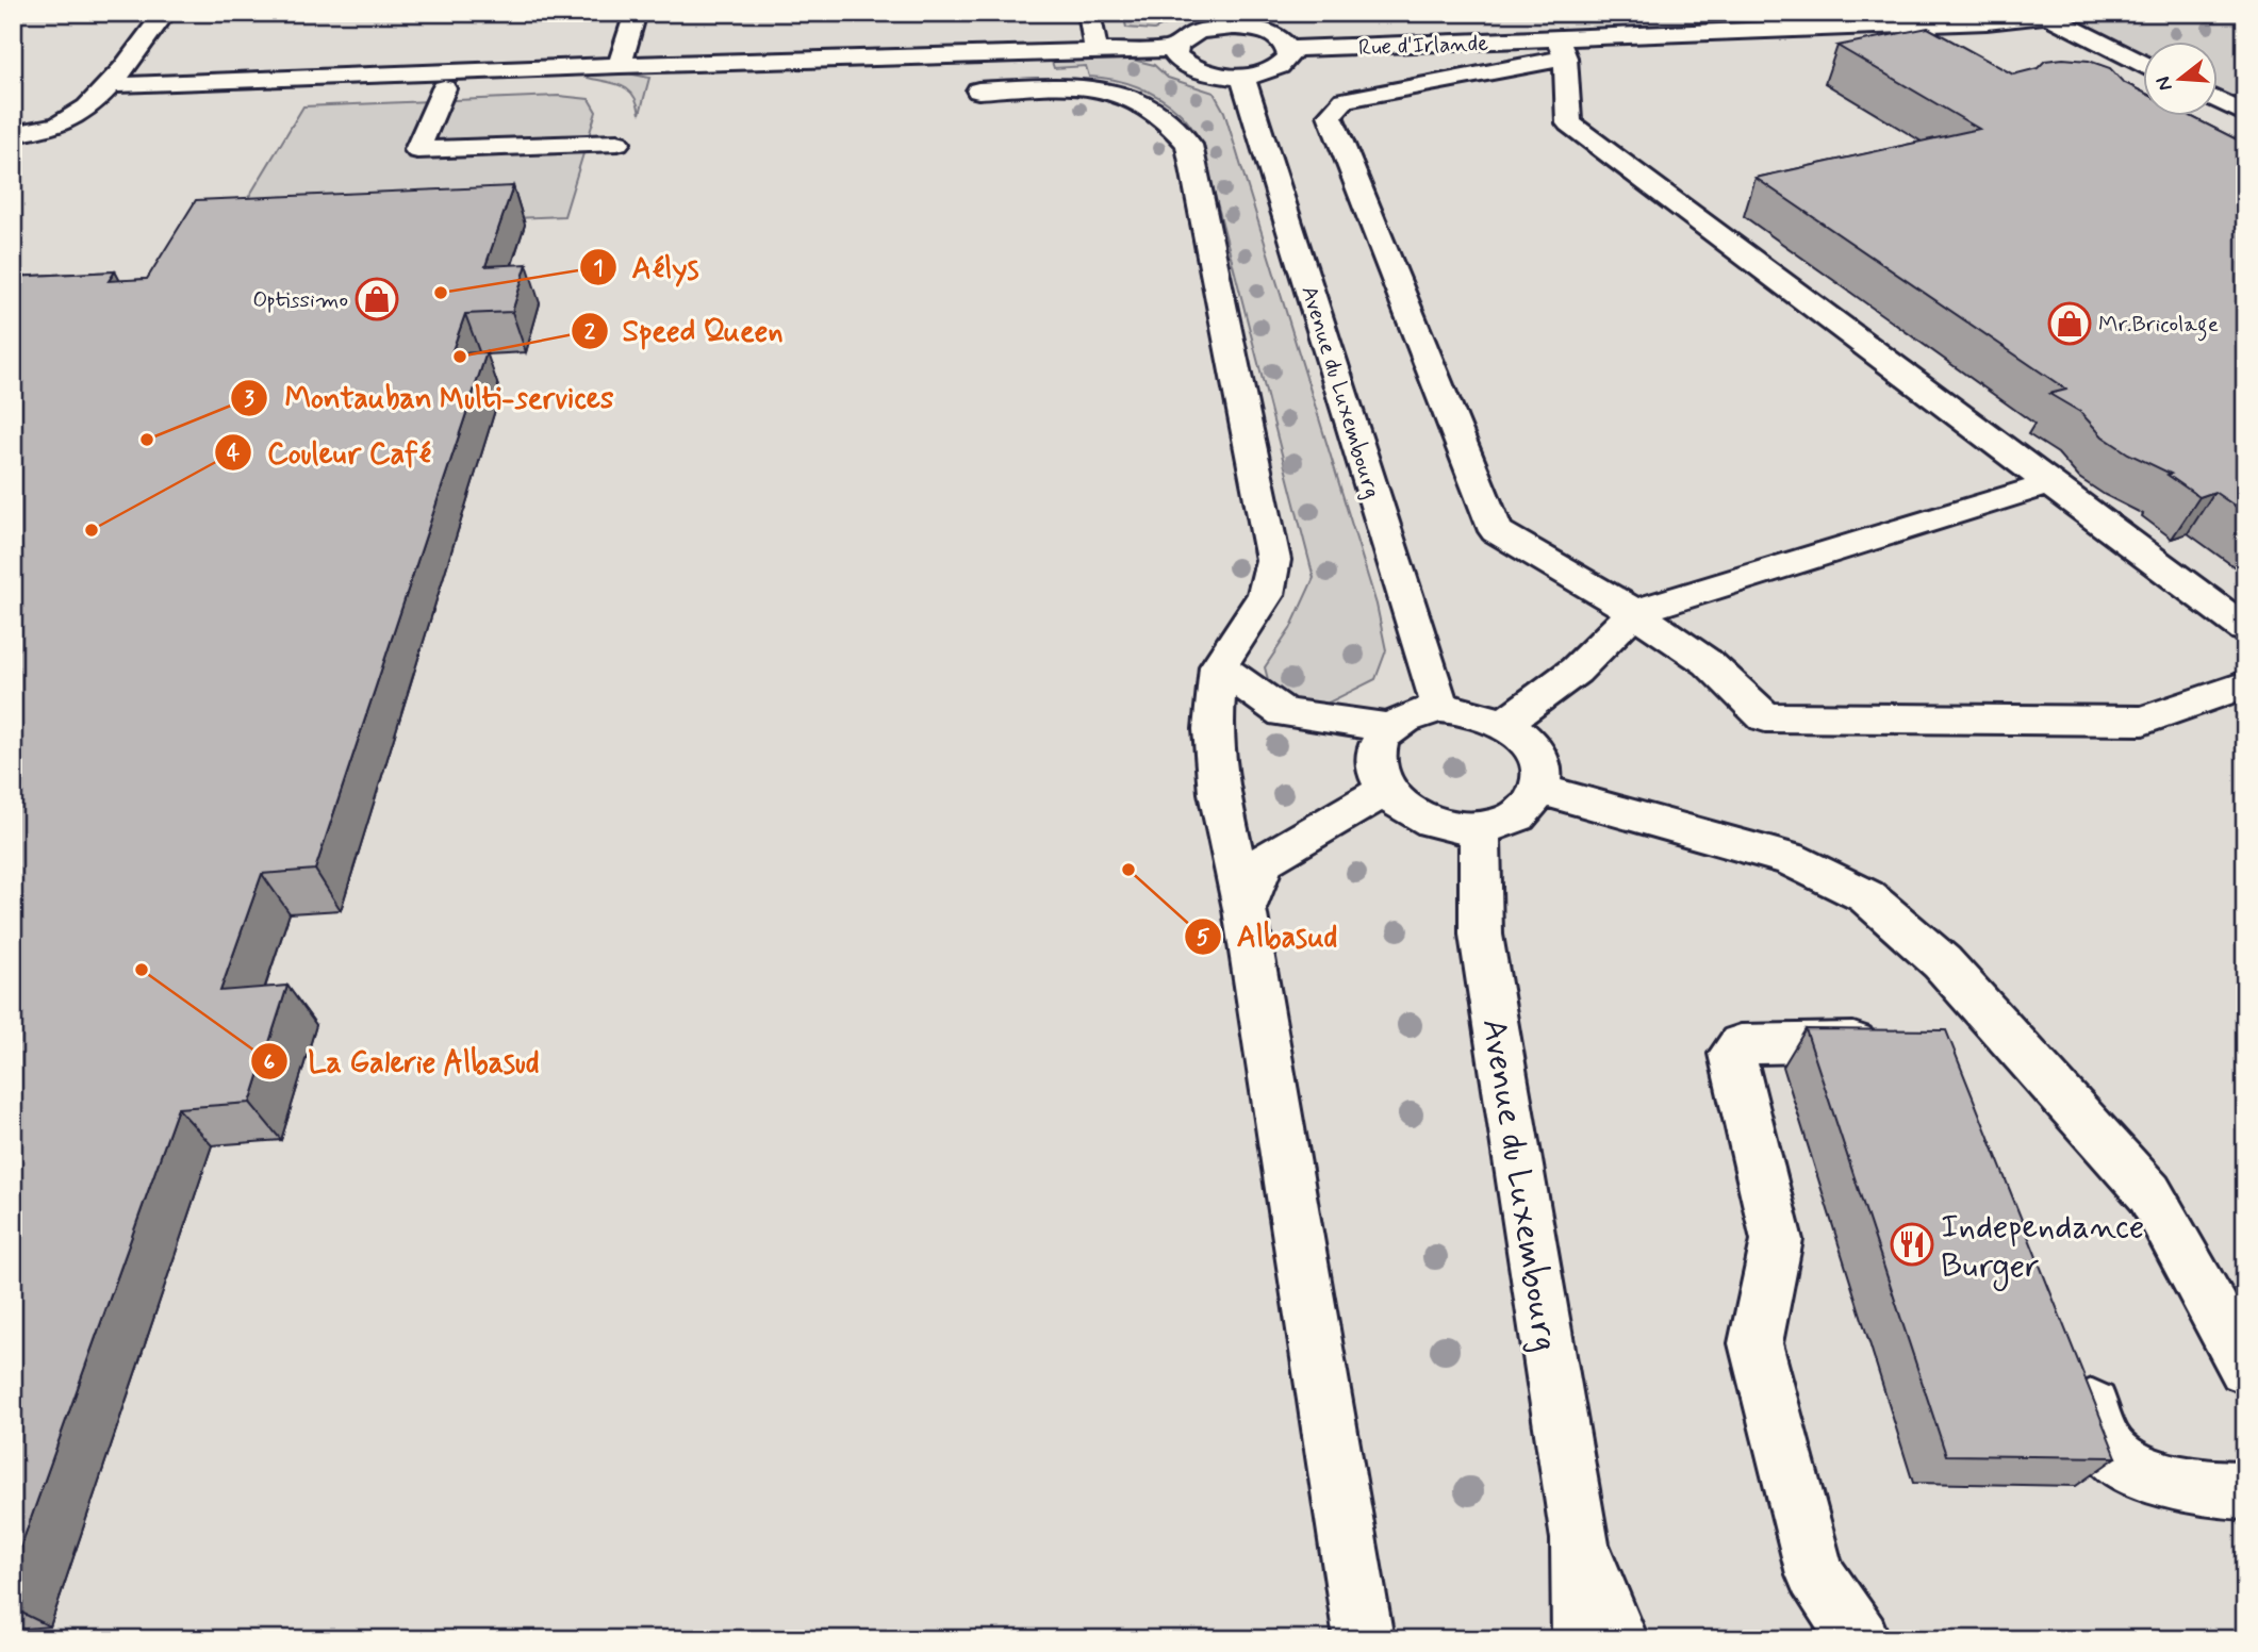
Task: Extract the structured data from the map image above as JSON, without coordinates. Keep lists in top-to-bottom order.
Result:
{
  "streets": {
    "street": ["Rue d'Irlande", "Avenue du Luxembourg"]
  },
  "places": {
    "other": [
      "Aélys",
      "Speed Queen",
      "Montauban Multi-services",
      "Couleur Café",
      "Albasud",
      "La Galerie Albasud"
    ],
    "shop": ["Optissimo", "Mr.Bricolage"],
    "restaurant": ["Independance Burger"]
  },
  "north": "left"
}
